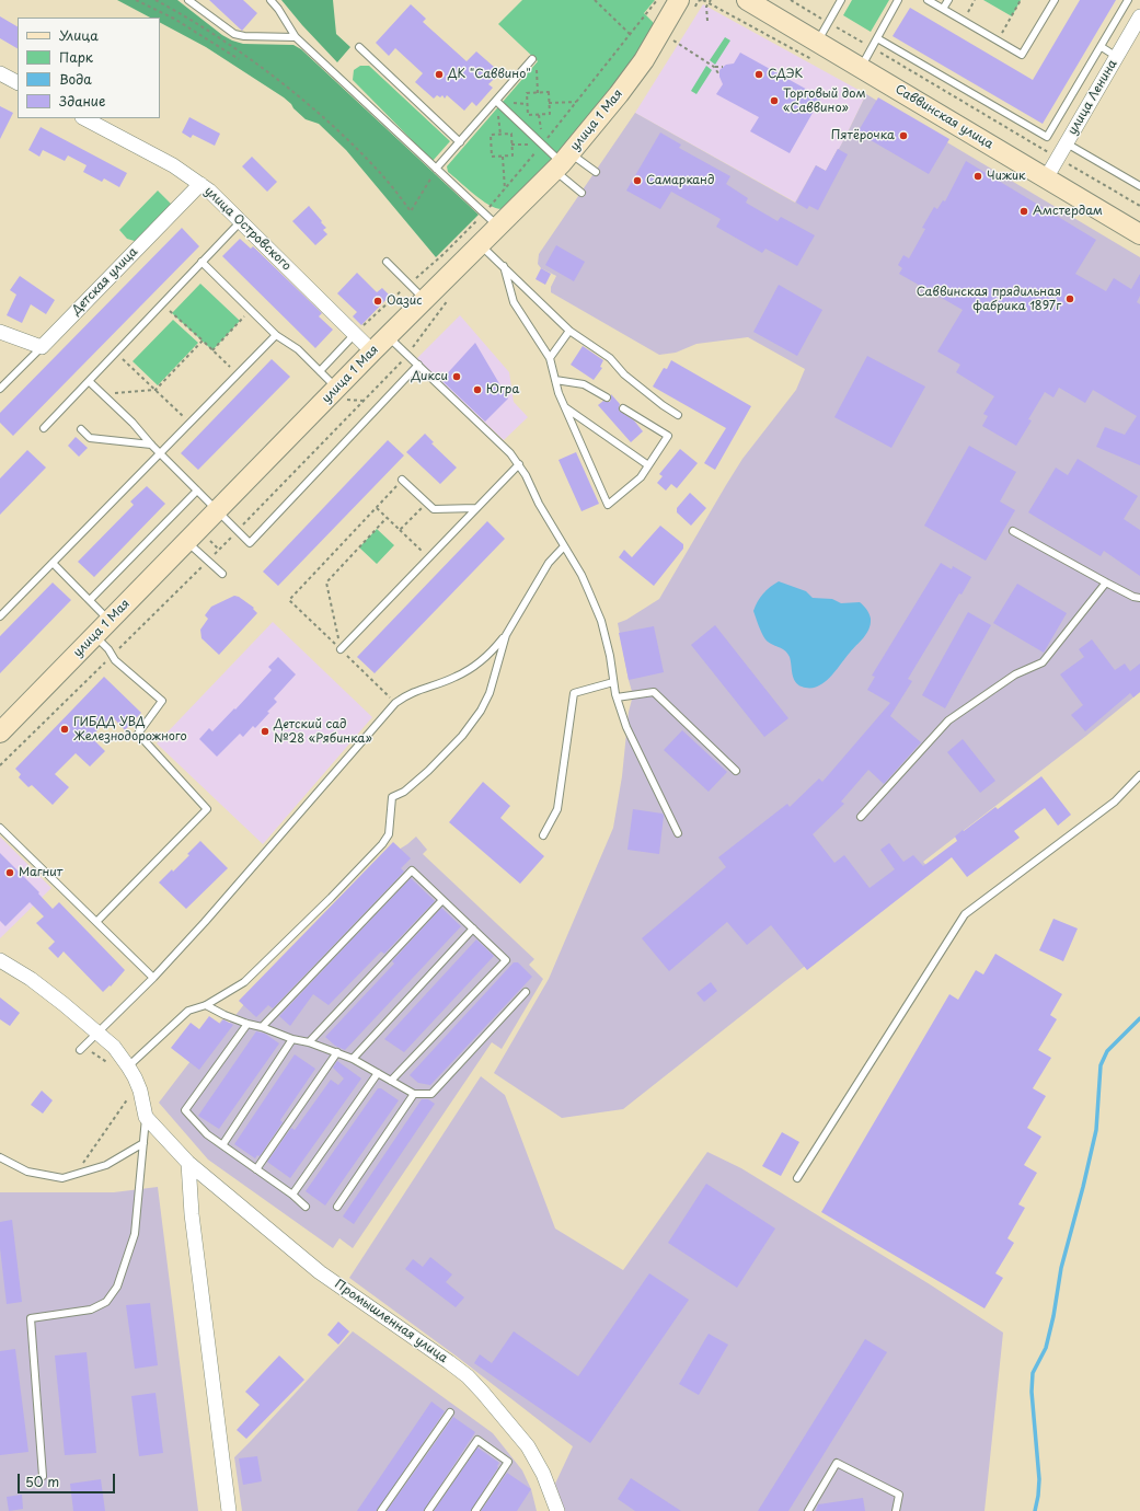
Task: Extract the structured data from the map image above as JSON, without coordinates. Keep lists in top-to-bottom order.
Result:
{
  "streets": {
    "street": [
      "улица Ленина",
      "Саввинская улица",
      "улица 1 Мая",
      "улица Островского",
      "Детская улица",
      "Промышленная улица"
    ]
  },
  "crossings": [
    ["улица Ленина", "Саввинская улица"],
    ["улица 1 Мая", "улица Островского"],
    ["улица Островского", "Детская улица"]
  ],
  "places": [
    "ДК \"Саввино\"",
    "СДЭК",
    "Торговый дом «Саввино»",
    "Пятёрочка",
    "Чижик",
    "Самарканд",
    "Амстердам",
    "Саввинская прядильная фабрика 1897г",
    "Оазис",
    "Дикси",
    "Югра",
    "ГИБДД УВД Железнодорожного",
    "Детский сад №28 «Рябинка»",
    "Магнит"
  ],
  "legend": [
    "Улица",
    "Парк",
    "Вода",
    "Здание"
  ],
  "scale_bar": "50 m"
}
